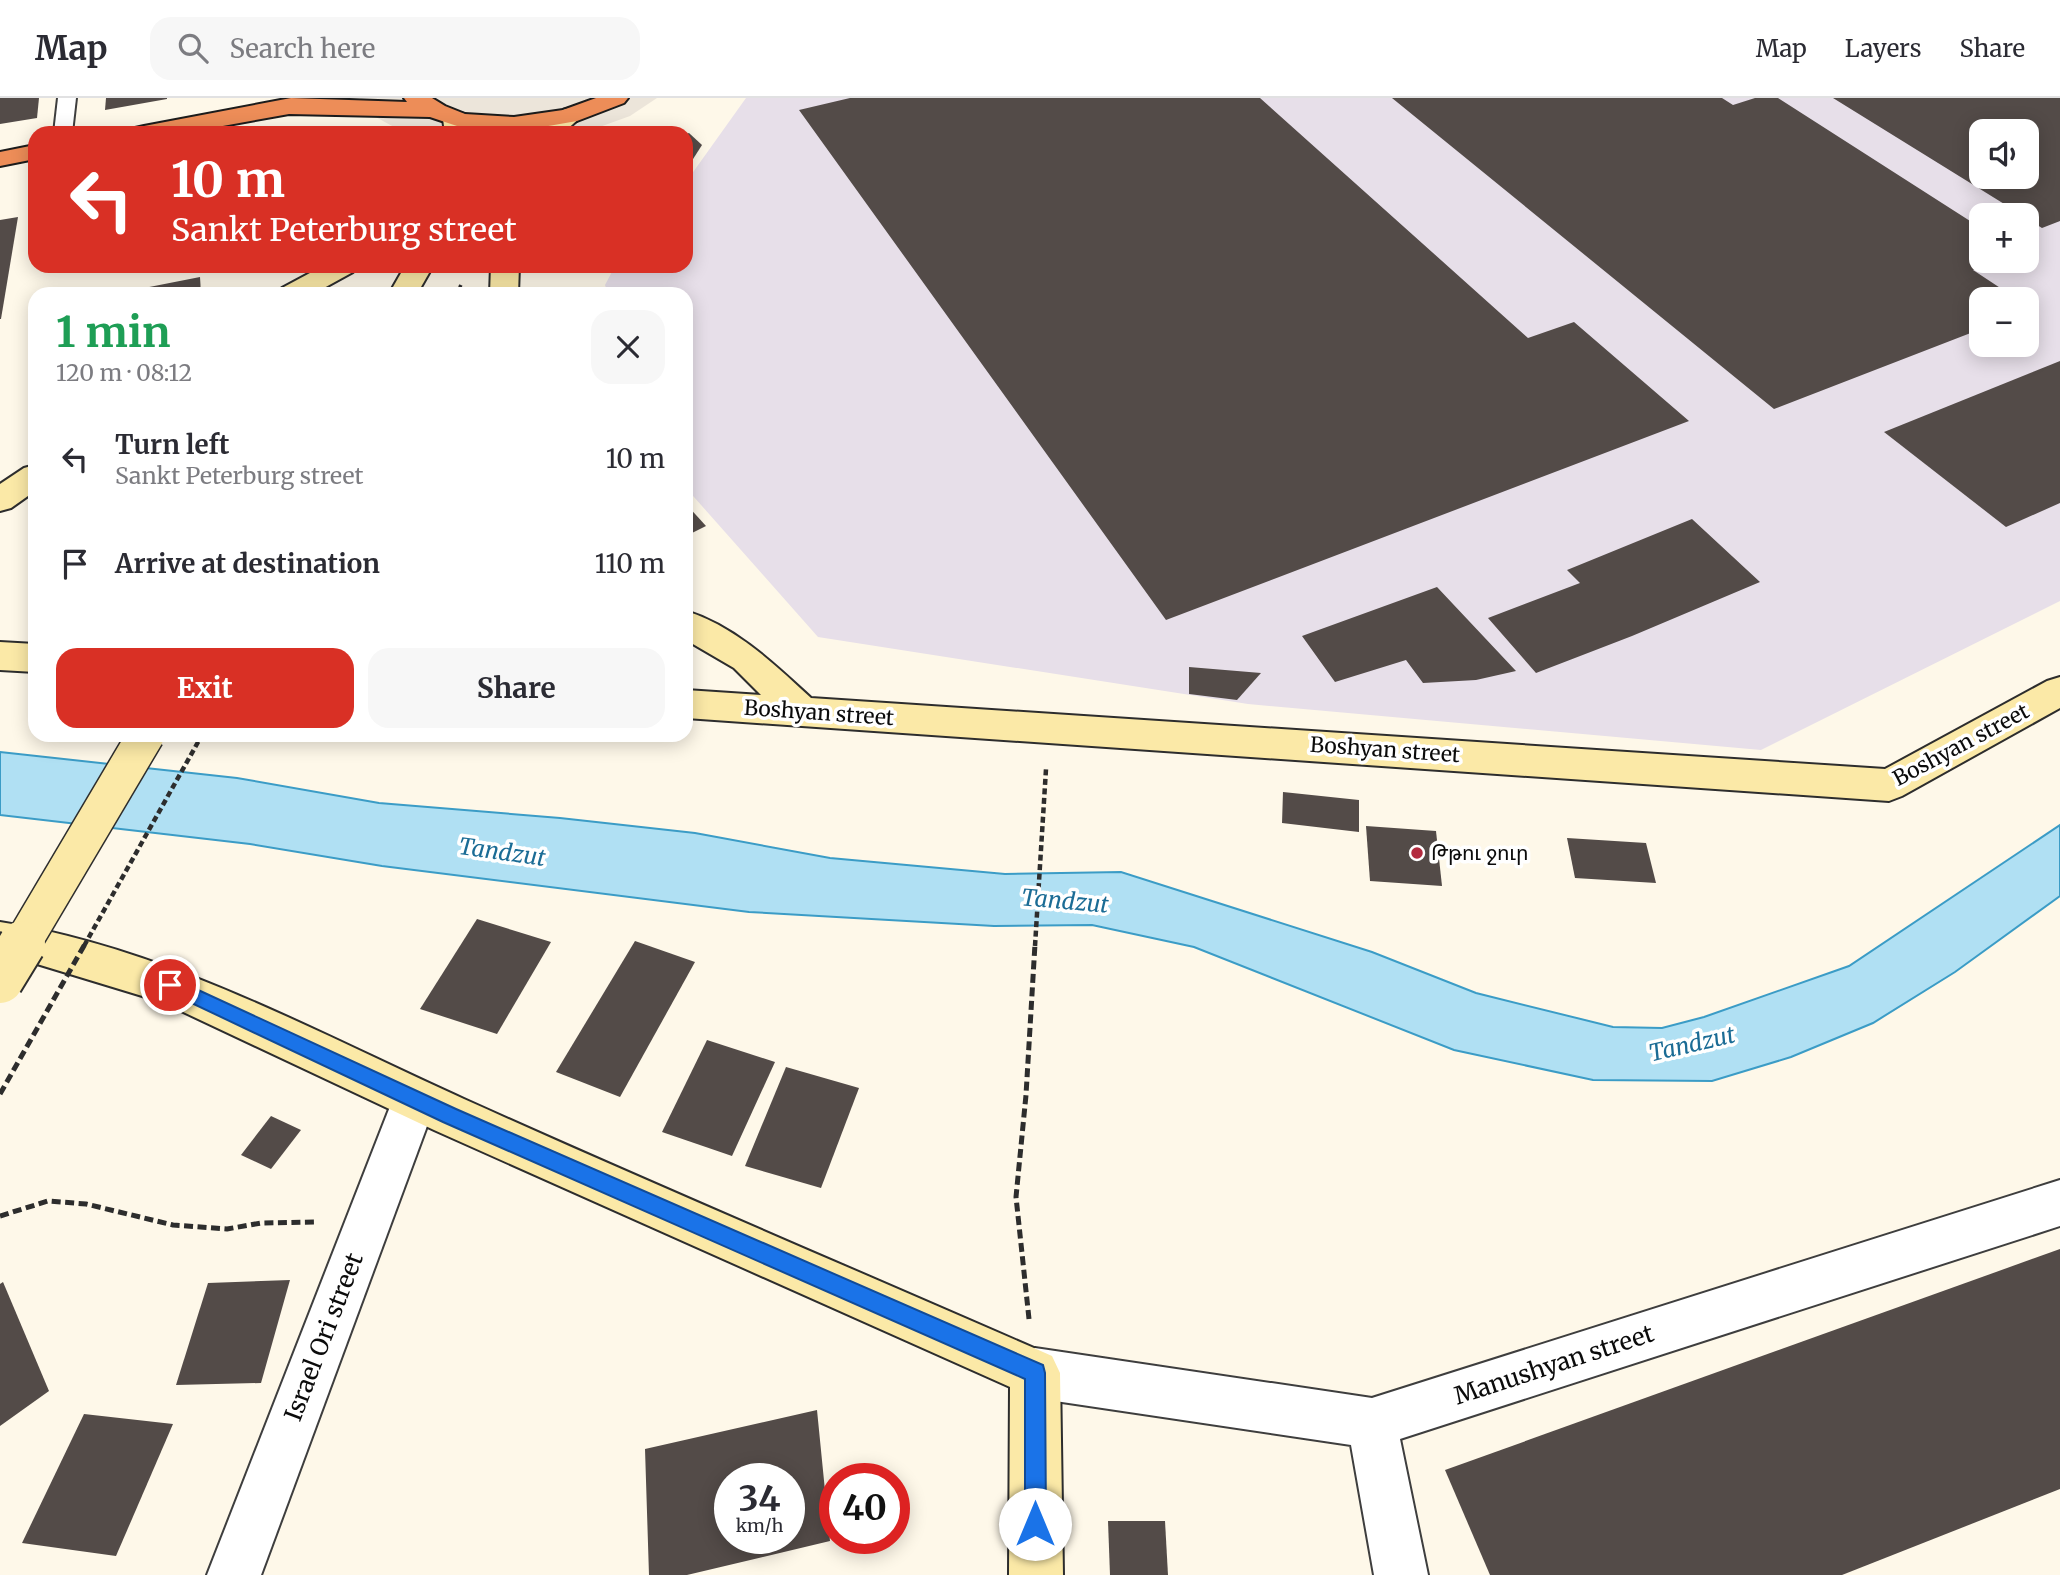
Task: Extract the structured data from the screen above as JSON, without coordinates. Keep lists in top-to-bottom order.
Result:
{
  "streets": {
    "street": ["Boshyan street", "Israel Ori street", "Manushyan street"]
  },
  "water": ["Tandzut"],
  "places": ["Թթու ջուր"],
  "page": {
    "header": "Map",
    "search": "Search here",
    "nav": ["Map", "Layers", "Share"],
    "map_buttons": ["+", "−"],
    "turn": ["10 m", "Sankt Peterburg street"],
    "heading": ["1 min", "120 m · 08:12"],
    "list": [
      {
        "name": "Turn left",
        "note": "Sankt Peterburg street",
        "value": "10 m"
      },
      {
        "name": "Arrive at destination",
        "value": "110 m"
      }
    ],
    "buttons": ["Exit", "Share"],
    "speed": "34 km/h",
    "limit": "40"
  }
}
